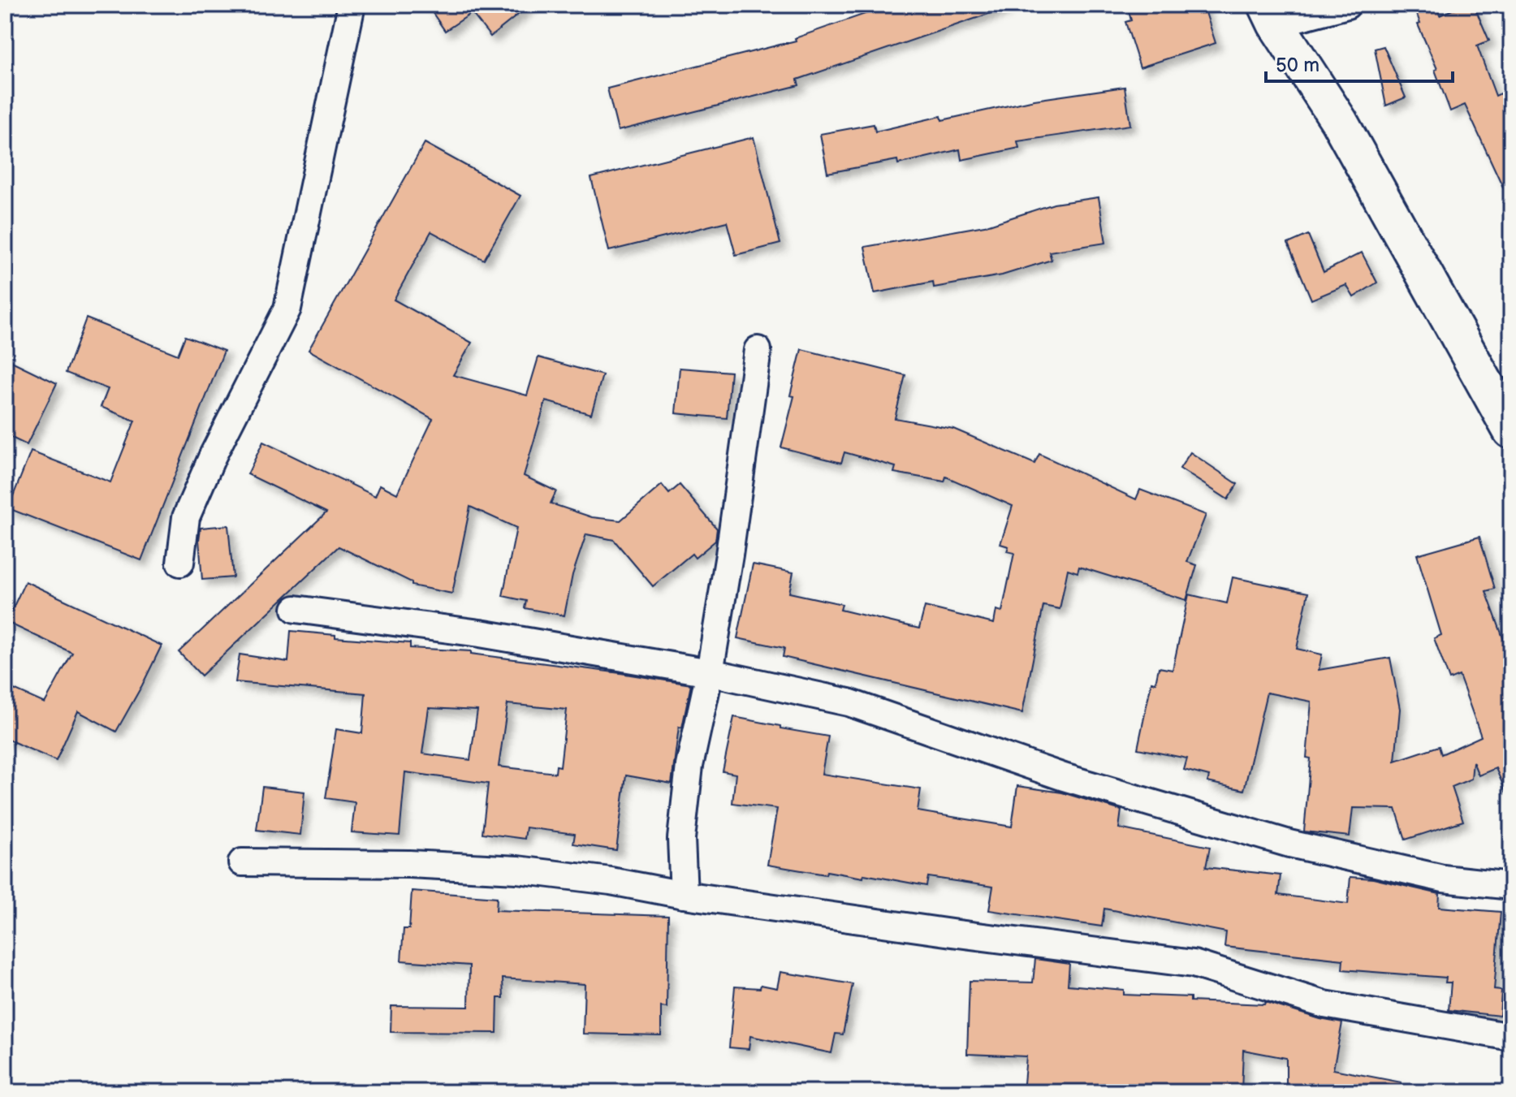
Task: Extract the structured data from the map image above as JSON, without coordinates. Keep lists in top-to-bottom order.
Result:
{
  "scale_bar": "50 m"
}
